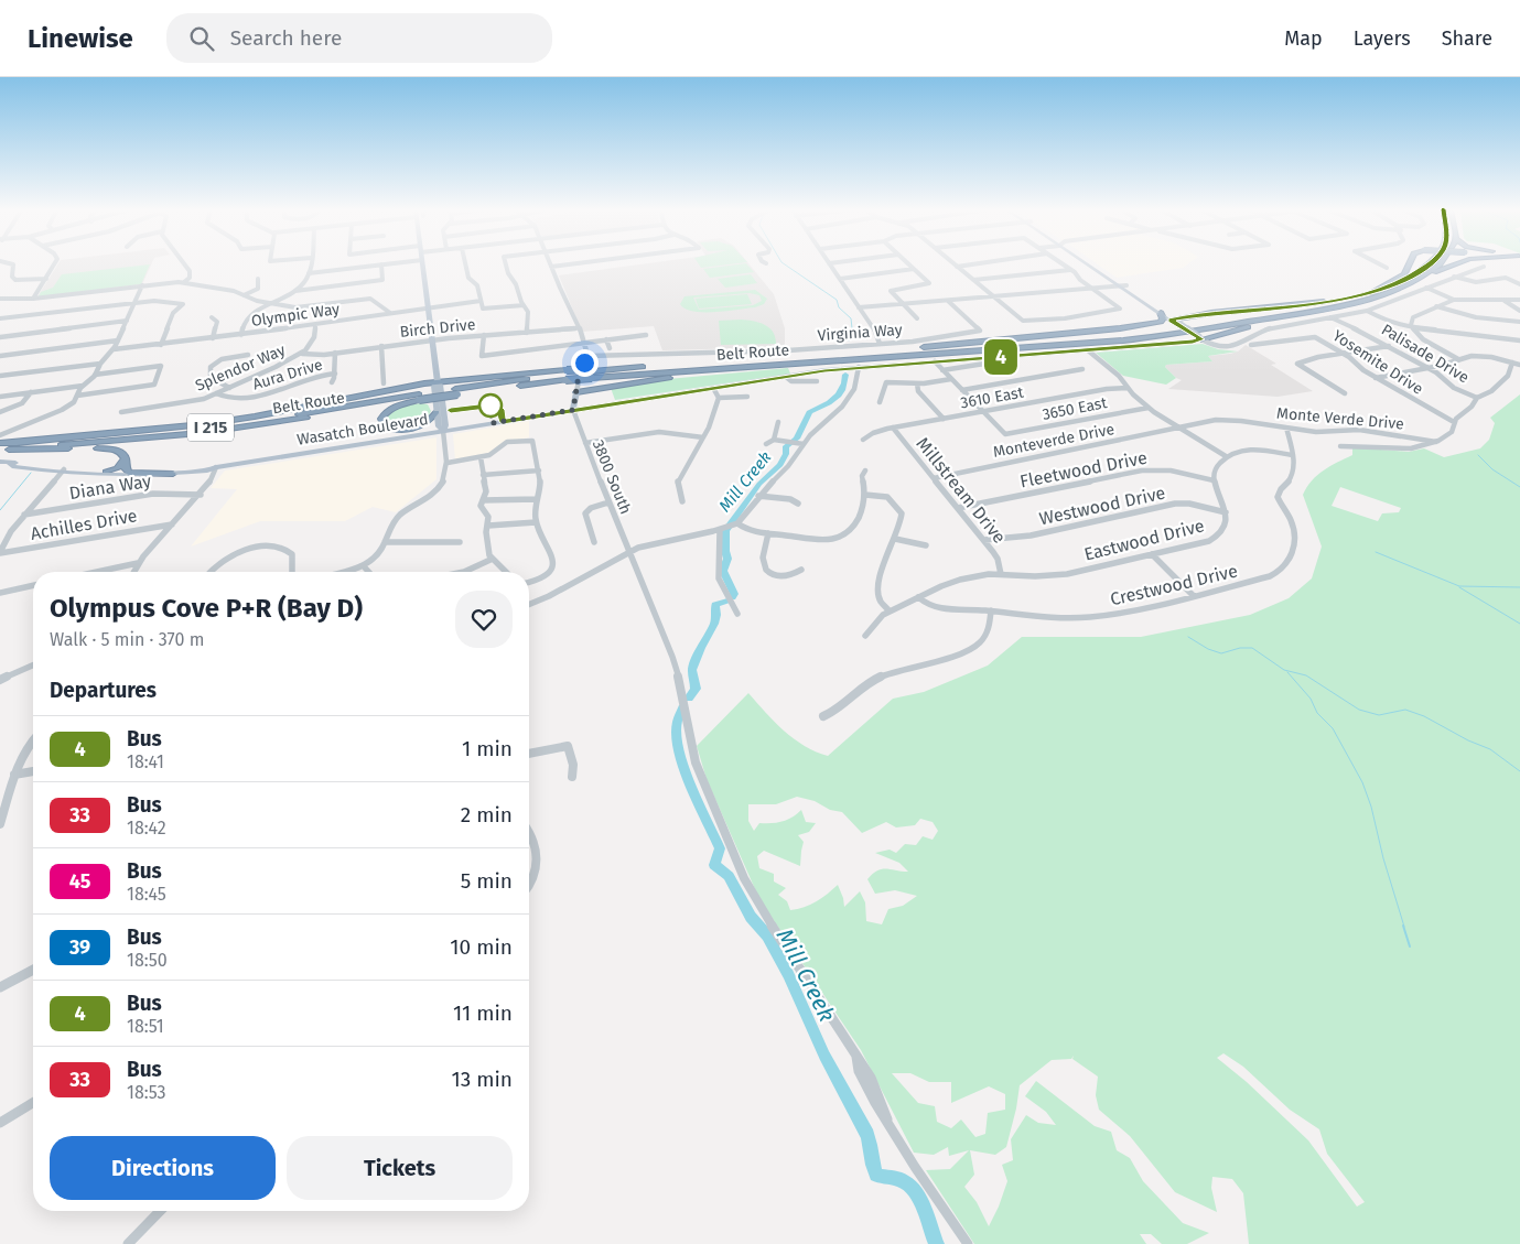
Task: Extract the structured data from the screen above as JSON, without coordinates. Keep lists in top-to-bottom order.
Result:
{
  "streets": {
    "highway": ["Belt Route", "I 215"],
    "main road": ["Wasatch Boulevard"],
    "street": [
      "Olympic Way",
      "Birch Drive",
      "Virginia Way",
      "Palisade Drive",
      "Yosemite Drive",
      "Splendor Way",
      "Aura Drive",
      "3610 East",
      "3650 East",
      "Monte Verde Drive",
      "Monteverde Drive",
      "Fleetwood Drive",
      "3800 South",
      "Diana Way",
      "Millstream Drive",
      "Westwood Drive",
      "Achilles Drive",
      "Eastwood Drive",
      "Crestwood Drive"
    ]
  },
  "crossings": [
    ["Olympic Way", "Splendor Way"],
    ["Birch Drive", "Splendor Way"],
    ["Splendor Way", "Aura Drive"],
    ["3610 East", "3650 East"],
    ["3610 East", "Millstream Drive"],
    ["Monte Verde Drive", "Monteverde Drive"],
    ["Monte Verde Drive", "Crestwood Drive"],
    ["Wasatch Boulevard", "3800 South"],
    ["Monteverde Drive", "Millstream Drive"],
    ["Fleetwood Drive", "Millstream Drive"],
    ["Fleetwood Drive", "Eastwood Drive"],
    ["Millstream Drive", "Westwood Drive"],
    ["Millstream Drive", "Eastwood Drive"],
    ["Westwood Drive", "Eastwood Drive"],
    ["Eastwood Drive", "Crestwood Drive"]
  ],
  "water": ["Mill Creek"],
  "lines": ["bus line 4"],
  "page": {
    "header": "Linewise",
    "search": "Search here",
    "nav": ["Map", "Layers", "Share"],
    "on_map": "4",
    "heading": [
      ["Olympus Cove P+R (Bay D)", "Walk · 5 min · 370 m"],
      "Departures"
    ],
    "list": [
      {
        "mark": "4",
        "name": "Bus",
        "note": "18:41",
        "value": "1 min"
      },
      {
        "mark": "33",
        "name": "Bus",
        "note": "18:42",
        "value": "2 min"
      },
      {
        "mark": "45",
        "name": "Bus",
        "note": "18:45",
        "value": "5 min"
      },
      {
        "mark": "39",
        "name": "Bus",
        "note": "18:50",
        "value": "10 min"
      },
      {
        "mark": "4",
        "name": "Bus",
        "note": "18:51",
        "value": "11 min"
      },
      {
        "mark": "33",
        "name": "Bus",
        "note": "18:53",
        "value": "13 min"
      }
    ],
    "buttons": ["Directions", "Tickets"]
  }
}
